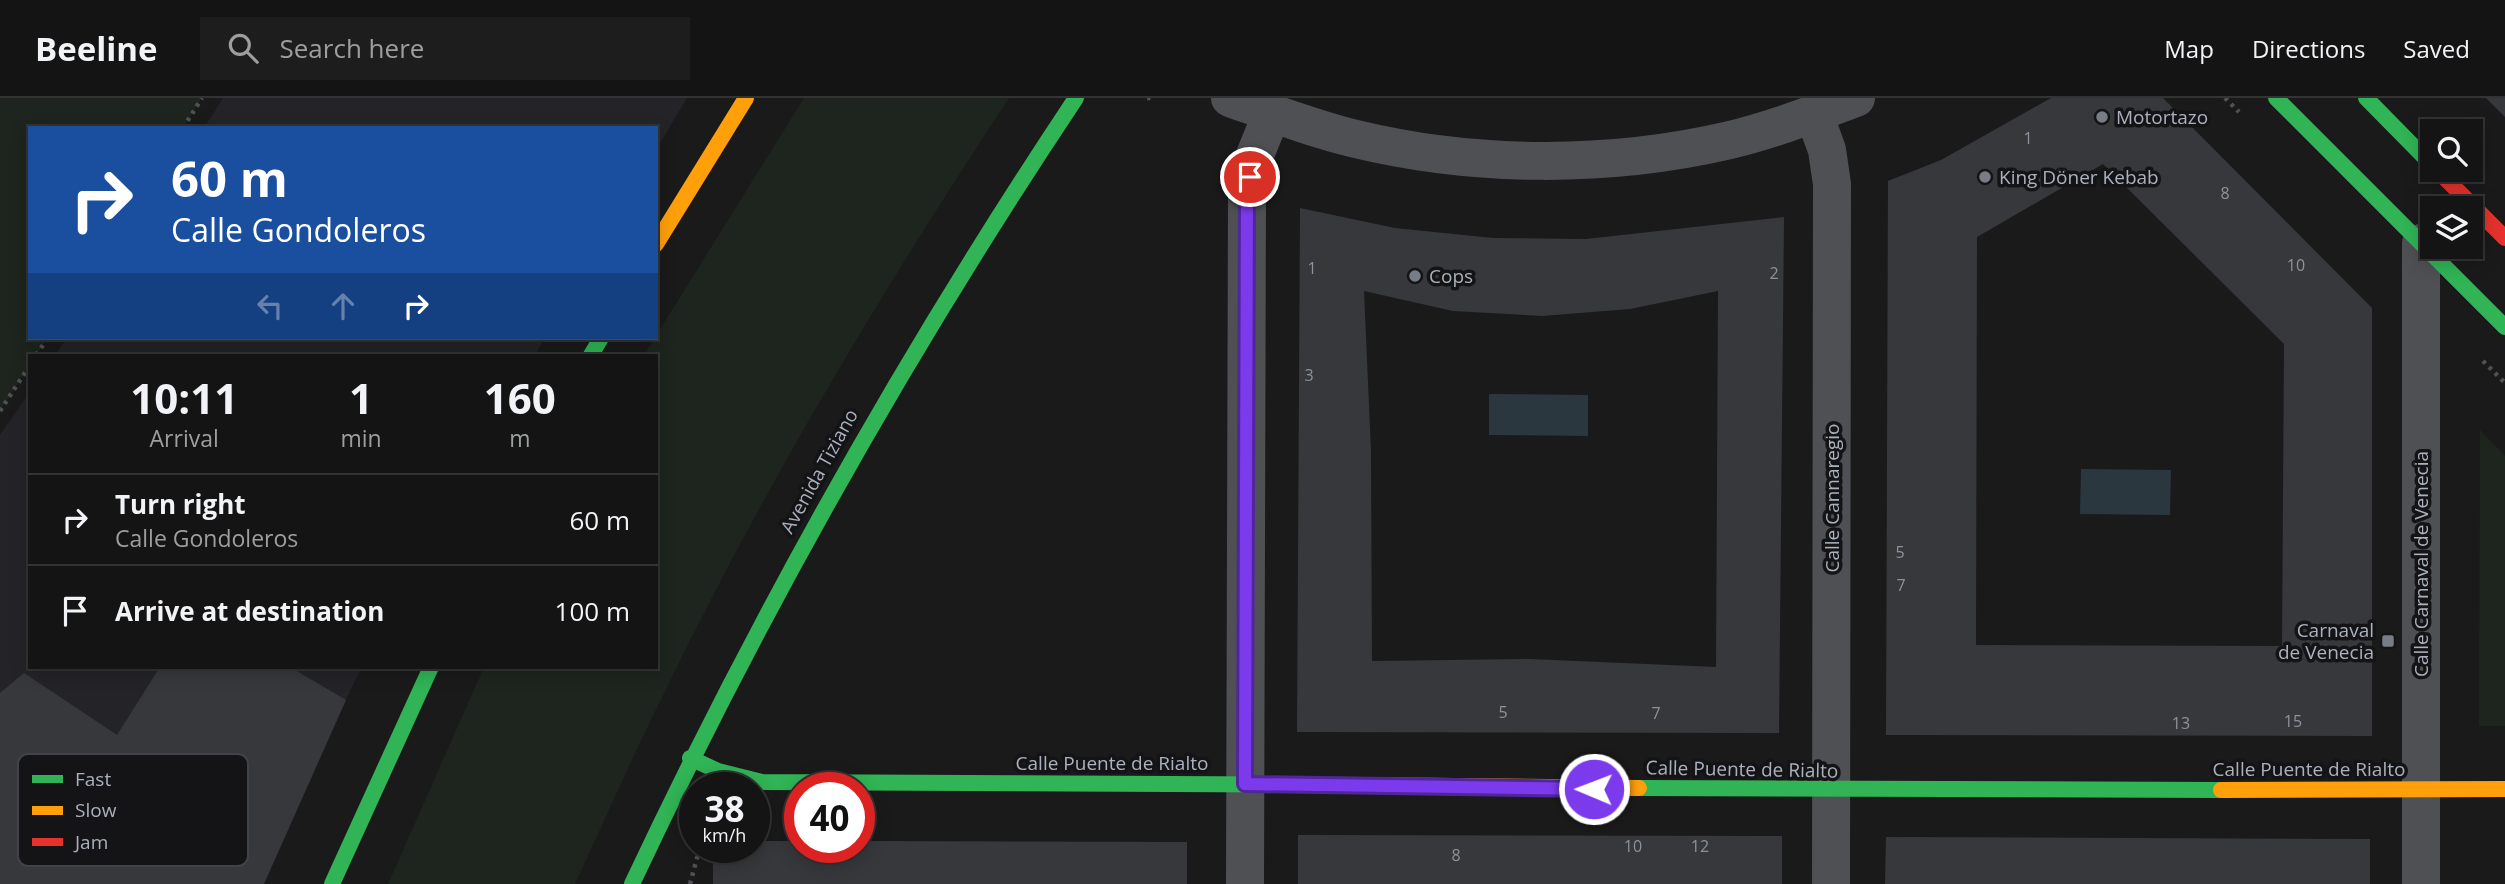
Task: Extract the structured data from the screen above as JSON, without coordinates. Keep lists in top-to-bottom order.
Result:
{
  "streets": {
    "street": [
      "Avenida Tiziano",
      "Calle Cannaregio",
      "Calle Carnaval de Venecia",
      "Calle Puente de Rialto"
    ]
  },
  "crossings": [
    ["Avenida Tiziano", "Calle Puente de Rialto"],
    ["Calle Cannaregio", "Calle Puente de Rialto"],
    ["Calle Carnaval de Venecia", "Calle Puente de Rialto"]
  ],
  "places": {
    "other": ["Motortazo", "King Döner Kebab", "Cops"],
    "transit": ["Carnaval de Venecia"]
  },
  "house_numbers": [
    "1",
    "8",
    "10",
    "1",
    "2",
    "3",
    "5",
    "7",
    "5",
    "7",
    "15",
    "13",
    "10",
    "12",
    "8"
  ],
  "legend": ["Fast", "Slow", "Jam"],
  "page": {
    "header": "Beeline",
    "search": "Search here",
    "nav": ["Map", "Directions", "Saved"],
    "turn": ["60 m", "Calle Gondoleros"],
    "eta": [
      "10:11",
      "Arrival",
      "1",
      "min",
      "160",
      "m"
    ],
    "list": [
      {
        "name": "Turn right",
        "note": "Calle Gondoleros",
        "value": "60 m"
      },
      {
        "name": "Arrive at destination",
        "value": "100 m"
      }
    ],
    "speed": "38 km/h",
    "limit": "40"
  }
}
